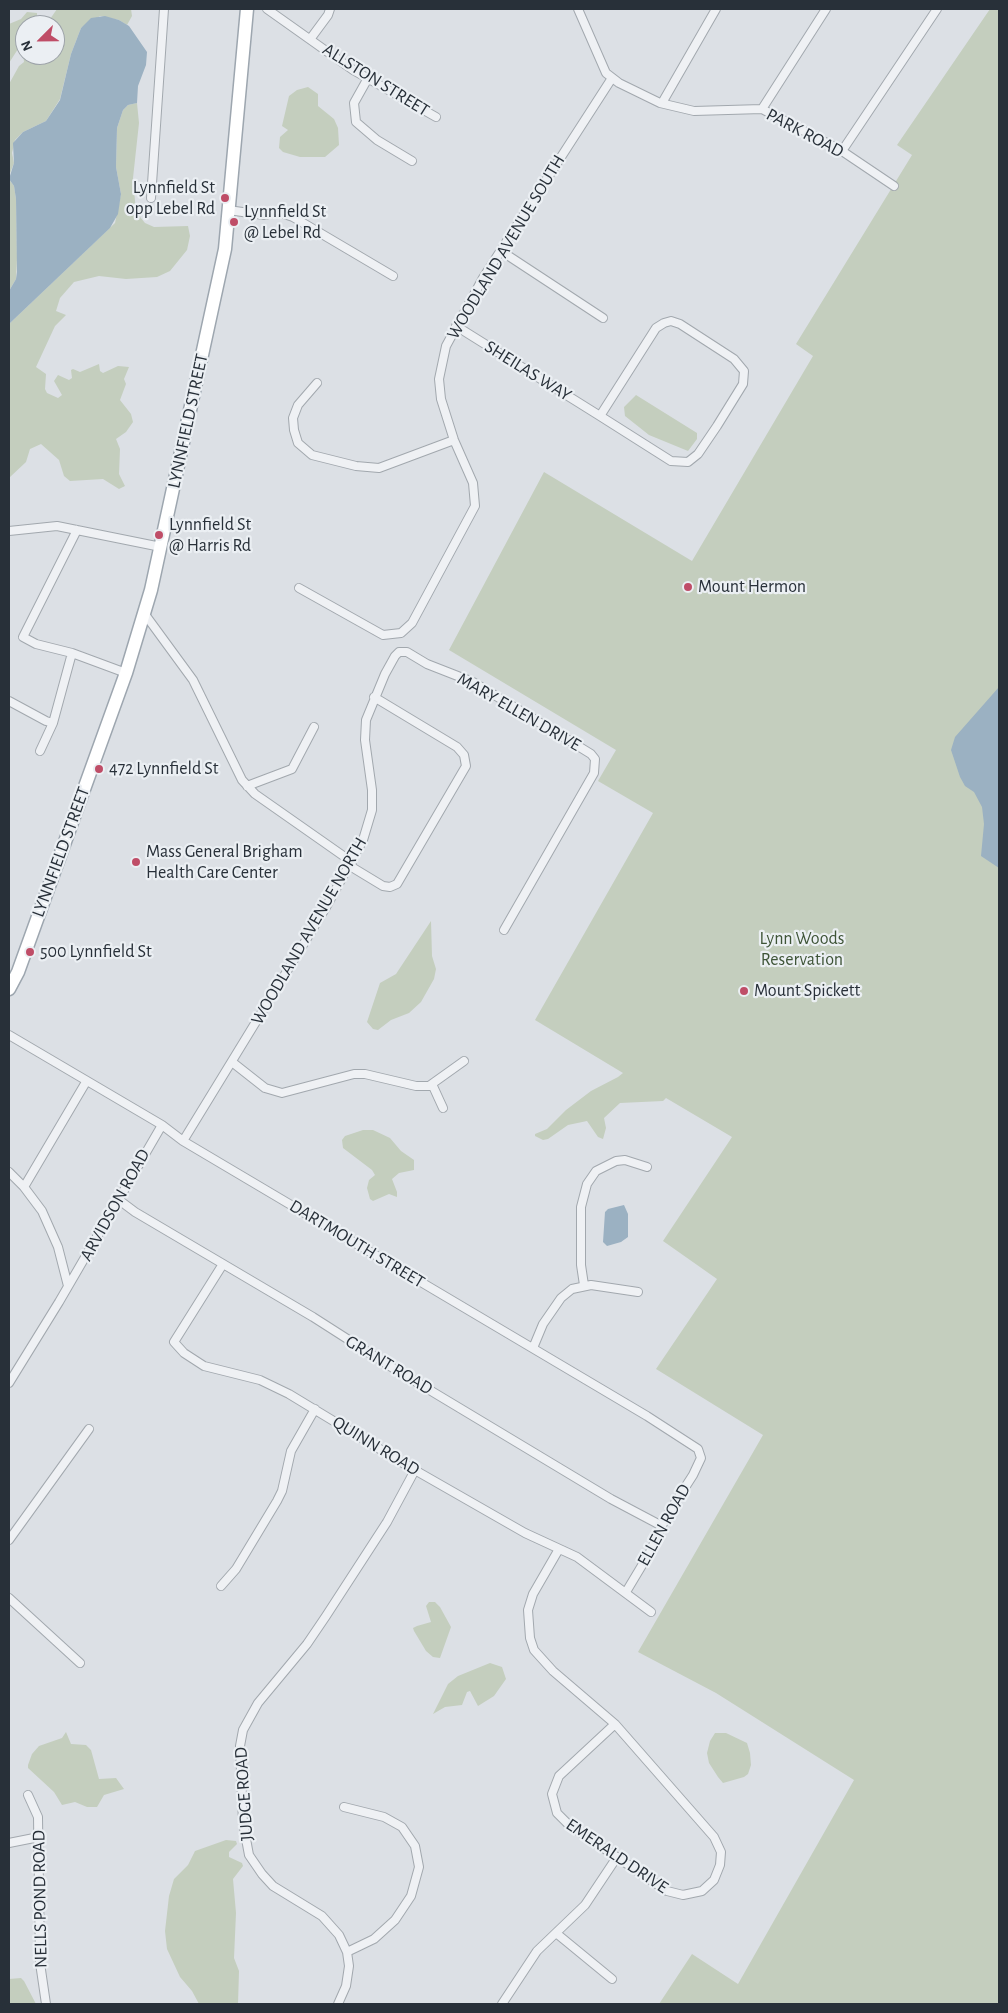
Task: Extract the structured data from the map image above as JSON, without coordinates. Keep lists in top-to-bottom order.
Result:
{
  "streets": {
    "main road": ["LYNNFIELD STREET"],
    "street": [
      "ALLSTON STREET",
      "PARK ROAD",
      "WOODLAND AVENUE SOUTH",
      "SHEILAS WAY",
      "MARY ELLEN DRIVE",
      "WOODLAND AVENUE NORTH",
      "ARVIDSON ROAD",
      "DARTMOUTH STREET",
      "GRANT ROAD",
      "QUINN ROAD",
      "ELLEN ROAD",
      "JUDGE ROAD",
      "EMERALD DRIVE",
      "NELLS POND ROAD"
    ]
  },
  "crossings": [
    ["PARK ROAD", "WOODLAND AVENUE SOUTH"],
    ["WOODLAND AVENUE SOUTH", "SHEILAS WAY"],
    ["MARY ELLEN DRIVE", "WOODLAND AVENUE NORTH"],
    ["WOODLAND AVENUE NORTH", "DARTMOUTH STREET"],
    ["ARVIDSON ROAD", "DARTMOUTH STREET"],
    ["ARVIDSON ROAD", "GRANT ROAD"],
    ["DARTMOUTH STREET", "ELLEN ROAD"],
    ["GRANT ROAD", "QUINN ROAD"],
    ["GRANT ROAD", "ELLEN ROAD"],
    ["QUINN ROAD", "ELLEN ROAD"],
    ["QUINN ROAD", "JUDGE ROAD"],
    ["QUINN ROAD", "EMERALD DRIVE"]
  ],
  "parks": ["Lynn Woods Reservation"],
  "places": [
    "Lynnfield St opp Lebel Rd",
    "Lynnfield St @ Lebel Rd",
    "Lynnfield St @ Harris Rd",
    "Mount Hermon",
    "472 Lynnfield St",
    "Mass General Brigham Health Care Center",
    "500 Lynnfield St",
    "Mount Spickett"
  ],
  "north": "bottom left"
}
